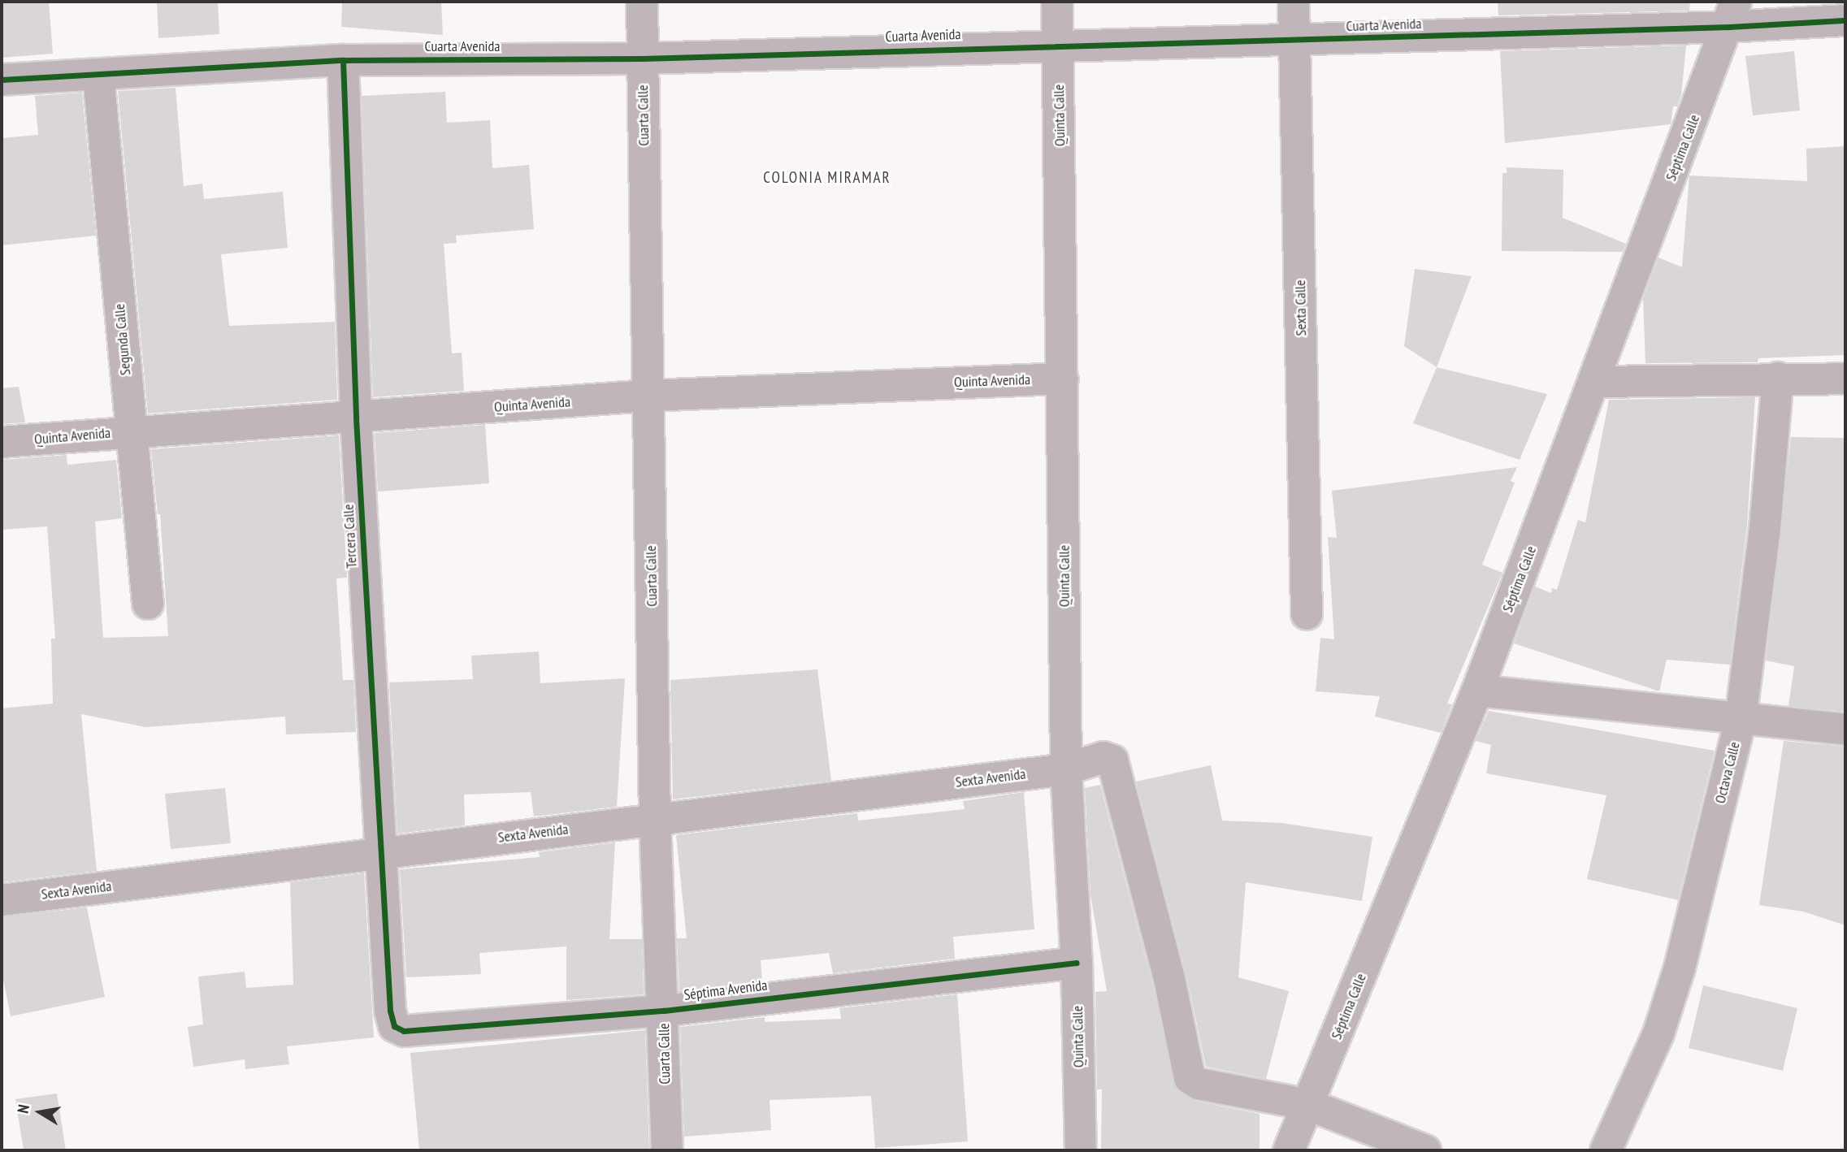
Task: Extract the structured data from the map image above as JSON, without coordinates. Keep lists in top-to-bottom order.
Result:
{
  "streets": {
    "street": [
      "Cuarta Avenida",
      "Cuarta Calle",
      "Quinta Calle",
      "Séptima Calle",
      "Sexta Calle",
      "Segunda Calle",
      "Quinta Avenida",
      "Tercera Calle",
      "Octava Calle",
      "Sexta Avenida",
      "Séptima Avenida"
    ]
  },
  "crossings": [
    ["Cuarta Avenida", "Cuarta Calle"],
    ["Cuarta Avenida", "Quinta Calle"],
    ["Cuarta Avenida", "Séptima Calle"],
    ["Cuarta Avenida", "Sexta Calle"],
    ["Cuarta Avenida", "Segunda Calle"],
    ["Cuarta Avenida", "Tercera Calle"],
    ["Cuarta Calle", "Quinta Avenida"],
    ["Cuarta Calle", "Sexta Avenida"],
    ["Cuarta Calle", "Séptima Avenida"],
    ["Quinta Calle", "Quinta Avenida"],
    ["Quinta Calle", "Sexta Avenida"],
    ["Quinta Calle", "Séptima Avenida"],
    ["Séptima Calle", "Sexta Avenida"],
    ["Segunda Calle", "Quinta Avenida"],
    ["Quinta Avenida", "Tercera Calle"],
    ["Tercera Calle", "Sexta Avenida"],
    ["Tercera Calle", "Séptima Avenida"]
  ],
  "districts": ["COLONIA MIRAMAR"],
  "north": "left"
}
